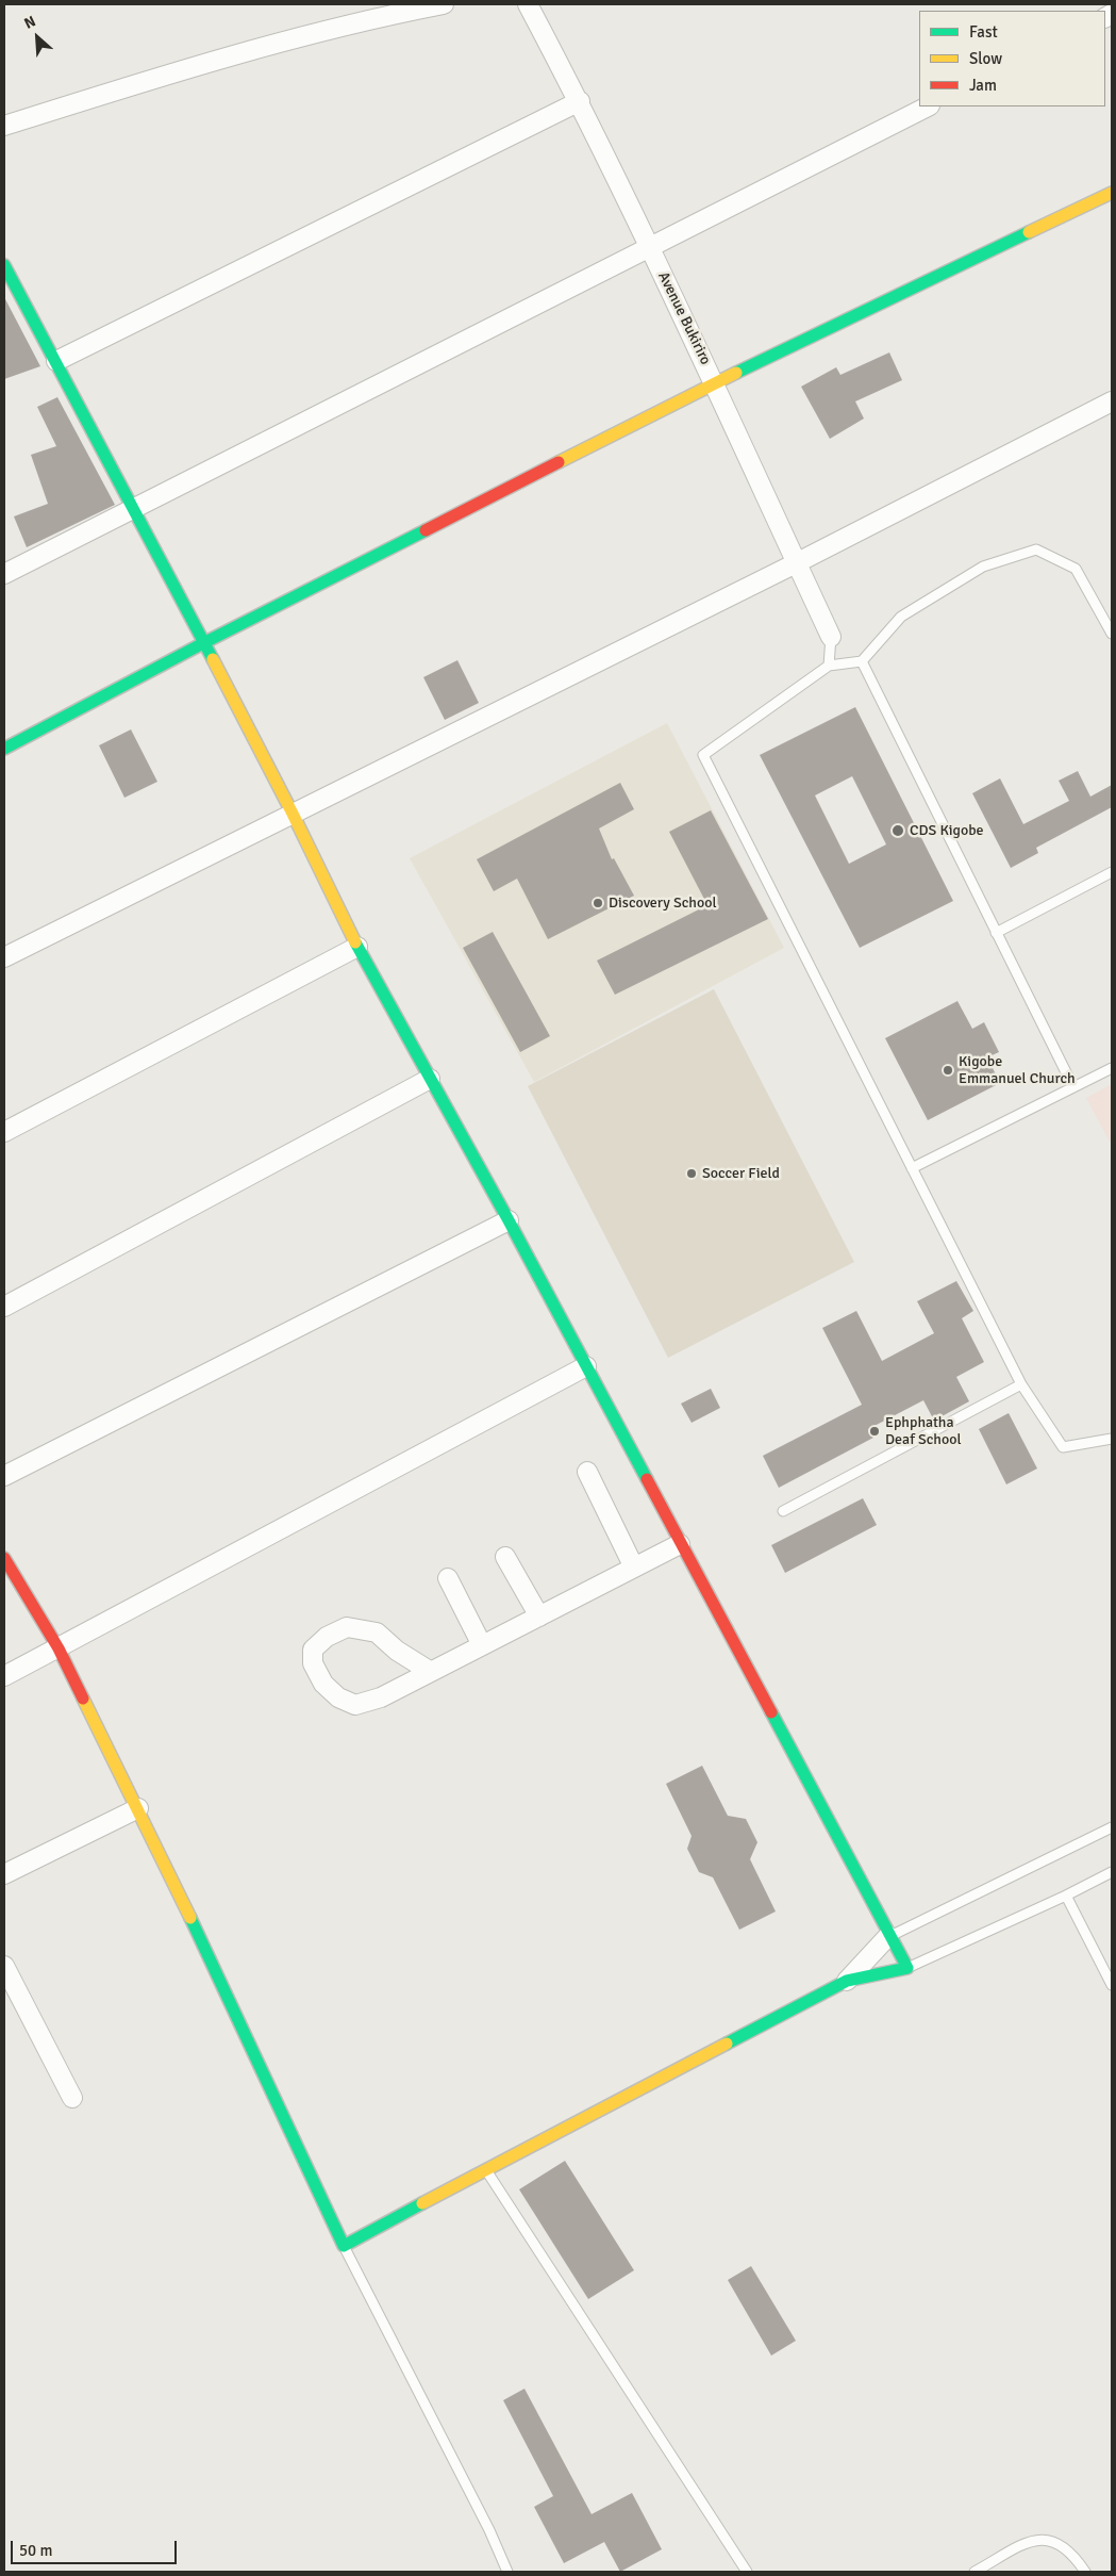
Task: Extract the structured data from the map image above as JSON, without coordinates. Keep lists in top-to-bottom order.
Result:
{
  "streets": {
    "street": ["Avenue Bukiriro"]
  },
  "places": [
    "CDS Kigobe",
    "Discovery School",
    "Kigobe Emmanuel Church",
    "Soccer Field",
    "Ephphatha Deaf School"
  ],
  "legend": ["Fast", "Slow", "Jam"],
  "scale_bar": "50 m",
  "north": "top left"
}
